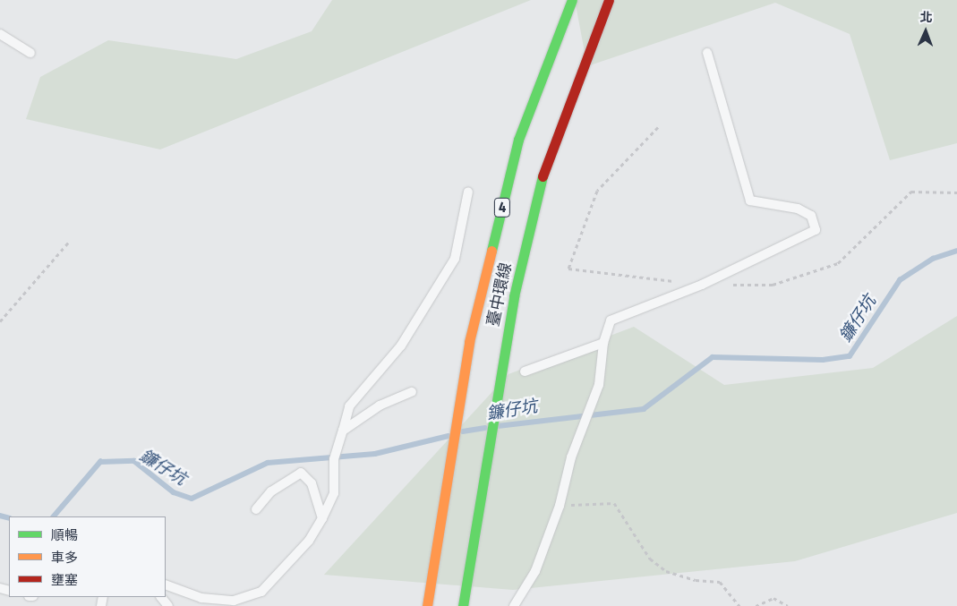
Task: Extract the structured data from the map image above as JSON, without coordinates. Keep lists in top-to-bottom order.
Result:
{
  "streets": {
    "highway": ["4", "臺中環線"]
  },
  "water": ["鐮仔坑"],
  "legend": ["順暢", "車多", "壅塞"],
  "north": "top"
}
